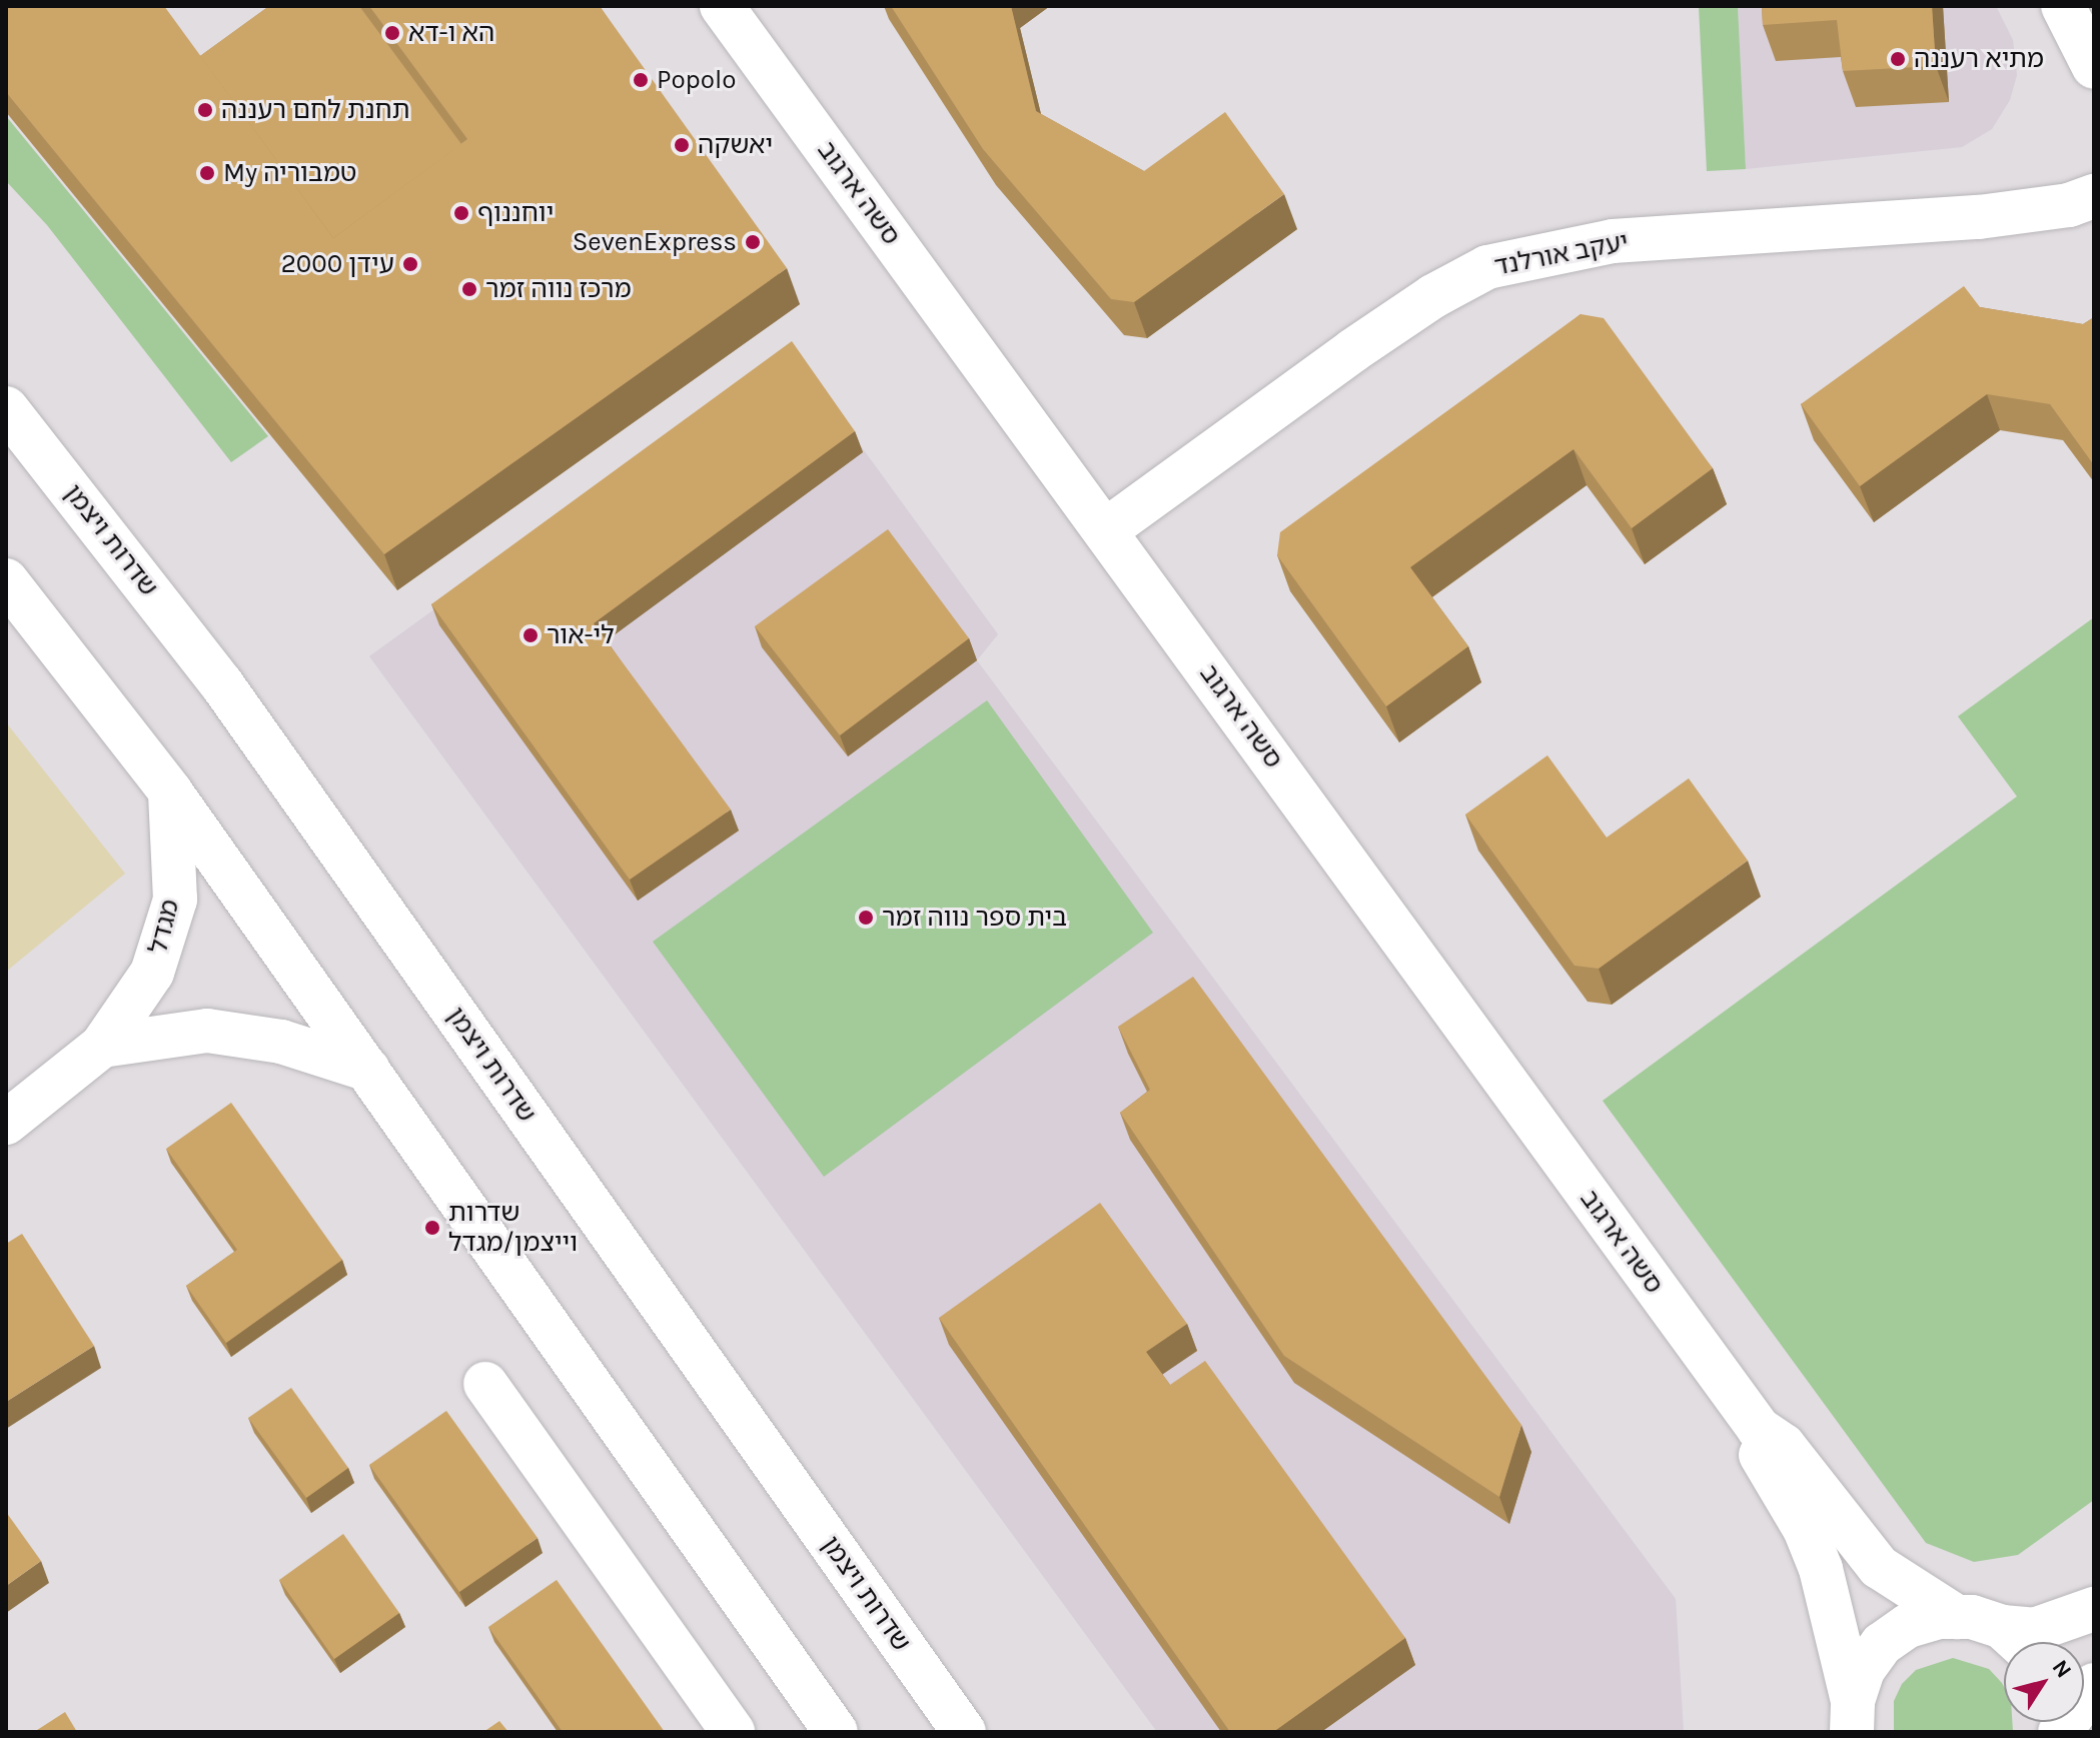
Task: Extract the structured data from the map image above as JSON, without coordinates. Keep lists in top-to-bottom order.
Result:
{
  "streets": {
    "street": [
      "סשה ארגוב",
      "יעקב אורלנד",
      "שדרות ויצמן",
      "מגדל"
    ]
  },
  "crossings": [
    ["סשה ארגוב", "יעקב אורלנד"]
  ],
  "places": [
    "הא ו-דא",
    "מתיא רעננה",
    "Popolo",
    "תחנת לחם רעננה",
    "יאשקה",
    "My טמבוריה",
    "יוחננוף",
    "SevenExpress",
    "עידן 2000",
    "מרכז נווה זמר",
    "לי-אור",
    "בית ספר נווה זמר",
    "שדרות וייצמן/מגדל"
  ],
  "north": "top right"
}
